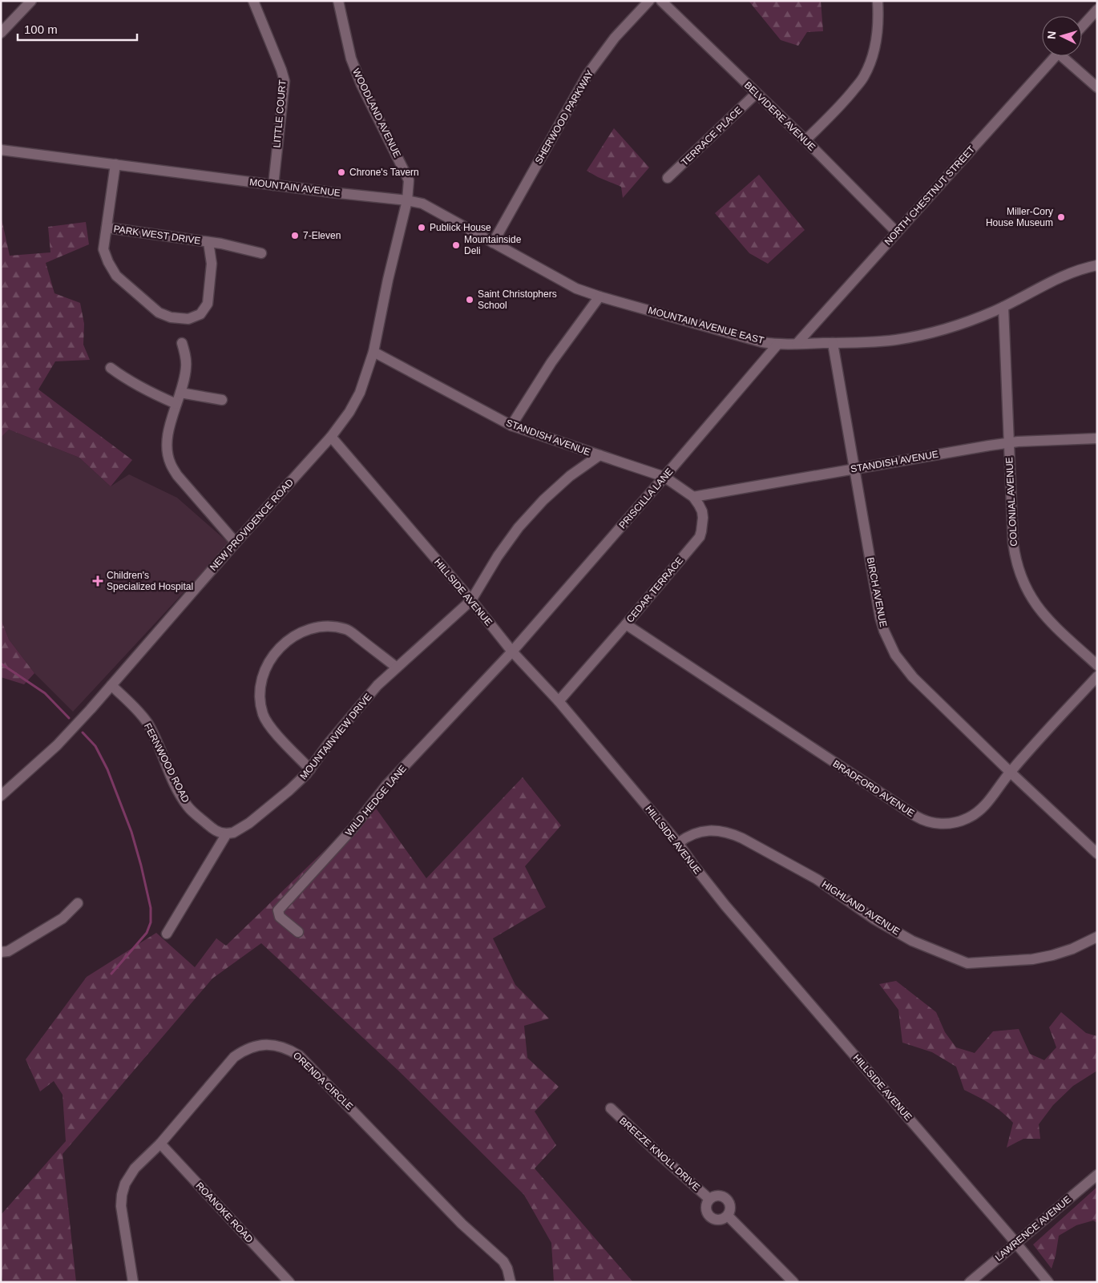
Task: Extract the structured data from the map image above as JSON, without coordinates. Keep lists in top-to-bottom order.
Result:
{
  "streets": {
    "street": [
      "WOODLAND AVENUE",
      "LITTLE COURT",
      "BELVIDERE AVENUE",
      "SHERWOOD PARKWAY",
      "TERRACE PLACE",
      "MOUNTAIN AVENUE",
      "NORTH CHESTNUT STREET",
      "PARK WEST DRIVE",
      "MOUNTAIN AVENUE EAST",
      "STANDISH AVENUE",
      "PRISCILLA LANE",
      "COLONIAL AVENUE",
      "NEW PROVIDENCE ROAD",
      "CEDAR TERRACE",
      "HILLSIDE AVENUE",
      "BIRCH AVENUE",
      "MOUNTAINVIEW DRIVE",
      "FERNWOOD ROAD",
      "BRADFORD AVENUE",
      "WILD HEDGE LANE",
      "HIGHLAND AVENUE",
      "ORENDA CIRCLE",
      "BREEZE KNOLL DRIVE",
      "ROANOKE ROAD",
      "LAWRENCE AVENUE"
    ]
  },
  "crossings": [
    ["WOODLAND AVENUE", "MOUNTAIN AVENUE"],
    ["WOODLAND AVENUE", "NEW PROVIDENCE ROAD"],
    ["LITTLE COURT", "MOUNTAIN AVENUE"],
    ["BELVIDERE AVENUE", "TERRACE PLACE"],
    ["BELVIDERE AVENUE", "NORTH CHESTNUT STREET"],
    ["SHERWOOD PARKWAY", "MOUNTAIN AVENUE"],
    ["MOUNTAIN AVENUE", "PARK WEST DRIVE"],
    ["MOUNTAIN AVENUE", "MOUNTAIN AVENUE EAST"],
    ["MOUNTAIN AVENUE", "NEW PROVIDENCE ROAD"],
    ["NORTH CHESTNUT STREET", "MOUNTAIN AVENUE EAST"],
    ["MOUNTAIN AVENUE EAST", "PRISCILLA LANE"],
    ["MOUNTAIN AVENUE EAST", "COLONIAL AVENUE"],
    ["MOUNTAIN AVENUE EAST", "BIRCH AVENUE"],
    ["STANDISH AVENUE", "PRISCILLA LANE"],
    ["STANDISH AVENUE", "COLONIAL AVENUE"],
    ["STANDISH AVENUE", "NEW PROVIDENCE ROAD"],
    ["STANDISH AVENUE", "CEDAR TERRACE"],
    ["STANDISH AVENUE", "BIRCH AVENUE"],
    ["STANDISH AVENUE", "MOUNTAINVIEW DRIVE"],
    ["PRISCILLA LANE", "CEDAR TERRACE"],
    ["PRISCILLA LANE", "HILLSIDE AVENUE"],
    ["PRISCILLA LANE", "WILD HEDGE LANE"],
    ["NEW PROVIDENCE ROAD", "HILLSIDE AVENUE"],
    ["NEW PROVIDENCE ROAD", "FERNWOOD ROAD"],
    ["CEDAR TERRACE", "HILLSIDE AVENUE"],
    ["CEDAR TERRACE", "BRADFORD AVENUE"],
    ["HILLSIDE AVENUE", "MOUNTAINVIEW DRIVE"],
    ["HILLSIDE AVENUE", "WILD HEDGE LANE"],
    ["HILLSIDE AVENUE", "HIGHLAND AVENUE"],
    ["HILLSIDE AVENUE", "LAWRENCE AVENUE"],
    ["BIRCH AVENUE", "BRADFORD AVENUE"],
    ["MOUNTAINVIEW DRIVE", "FERNWOOD ROAD"],
    ["ORENDA CIRCLE", "ROANOKE ROAD"]
  ],
  "places": {
    "other": [
      "Chrone's Tavern",
      "Miller-Cory House Museum",
      "Publick House",
      "7-Eleven",
      "Mountainside Deli",
      "Saint Christophers School"
    ],
    "health": ["Children's Specialized Hospital"]
  },
  "scale_bar": "100 m",
  "north": "left"
}
